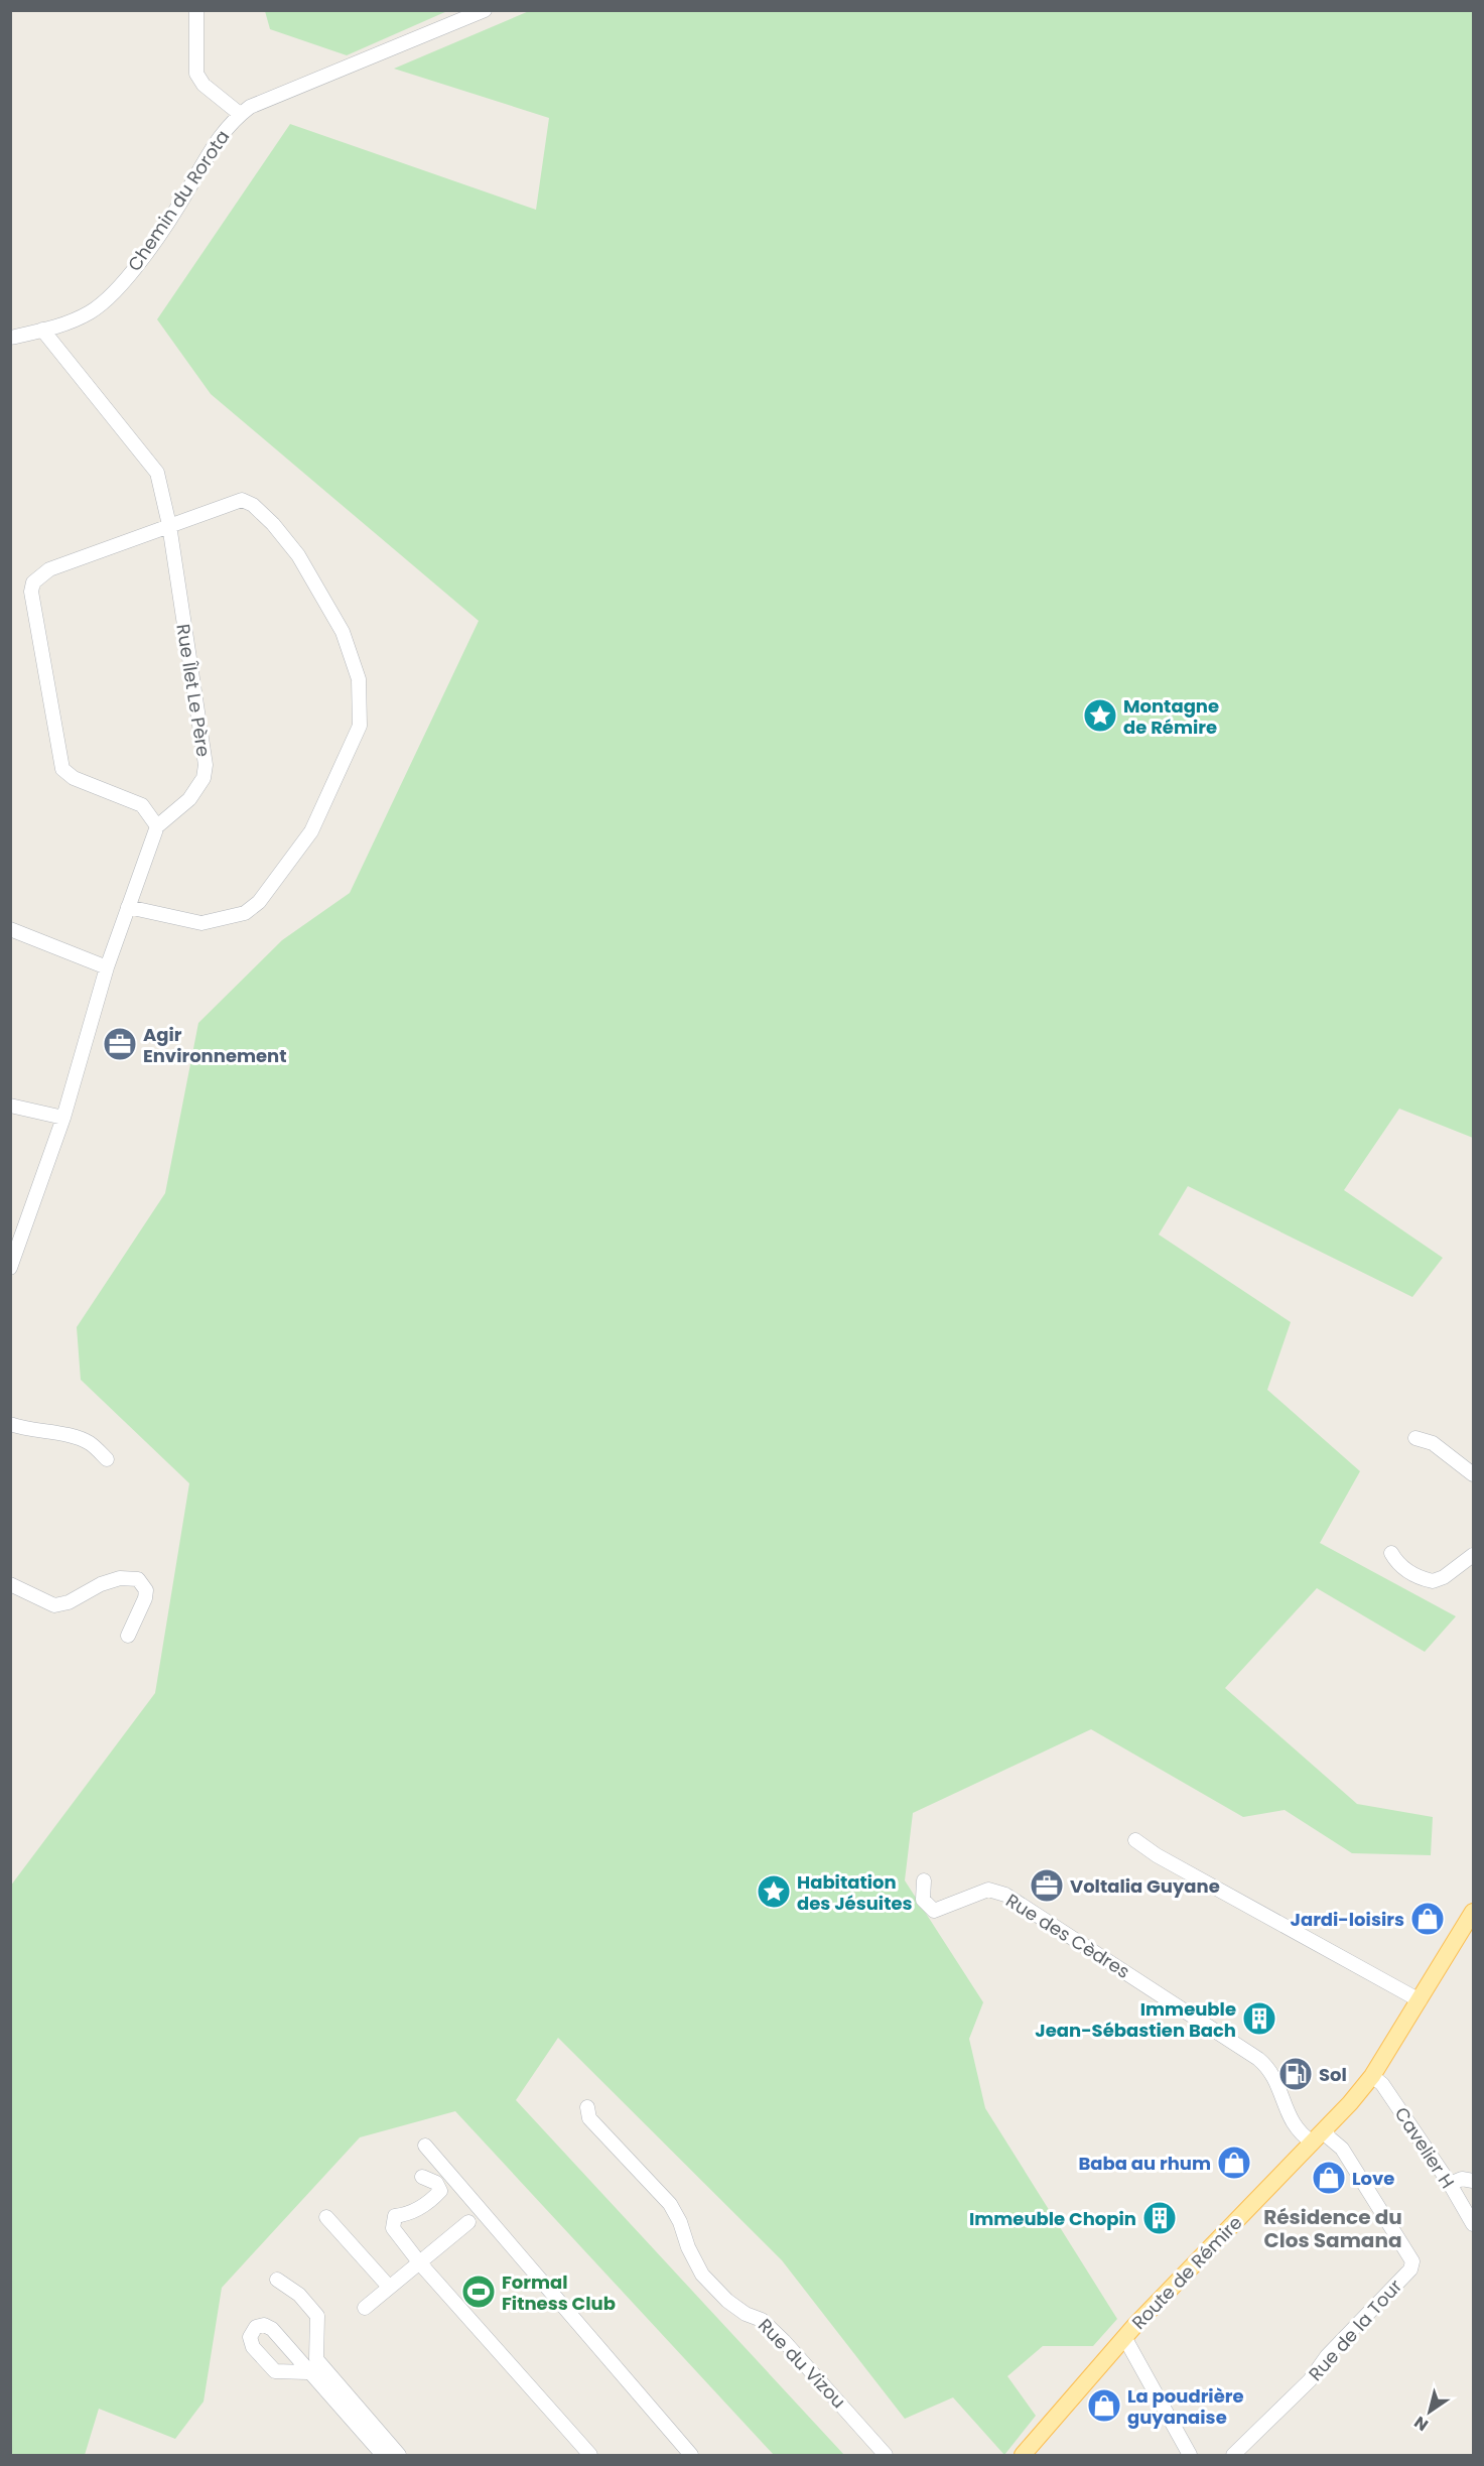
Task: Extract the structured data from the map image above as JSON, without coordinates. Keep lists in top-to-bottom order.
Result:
{
  "streets": {
    "main road": ["Route de Rémire"],
    "street": [
      "Chemin du Rorota",
      "Rue Îlet Le Père",
      "Rue des Cèdres",
      "Cavelier H",
      "Rue de la Tour",
      "Rue du Vizou"
    ]
  },
  "crossings": [
    ["Chemin du Rorota", "Rue Îlet Le Père"],
    ["Rue des Cèdres", "Route de Rémire"],
    ["Cavelier H", "Route de Rémire"],
    ["Route de Rémire", "Rue de la Tour"]
  ],
  "districts": ["Résidence du Clos Samana"],
  "places": {
    "place": ["Montagne de Rémire", "Habitation des Jésuites"],
    "office": ["Agir Environnement", "Voltalia Guyane"],
    "shop": [
      "Jardi-loisirs",
      "Baba au rhum",
      "Love",
      "La poudrière guyanaise"
    ],
    "building": ["Immeuble Jean-Sébastien Bach", "Immeuble Chopin"],
    "fuel station": ["Sol"],
    "sports": ["Formal Fitness Club"]
  },
  "north": "bottom left"
}
